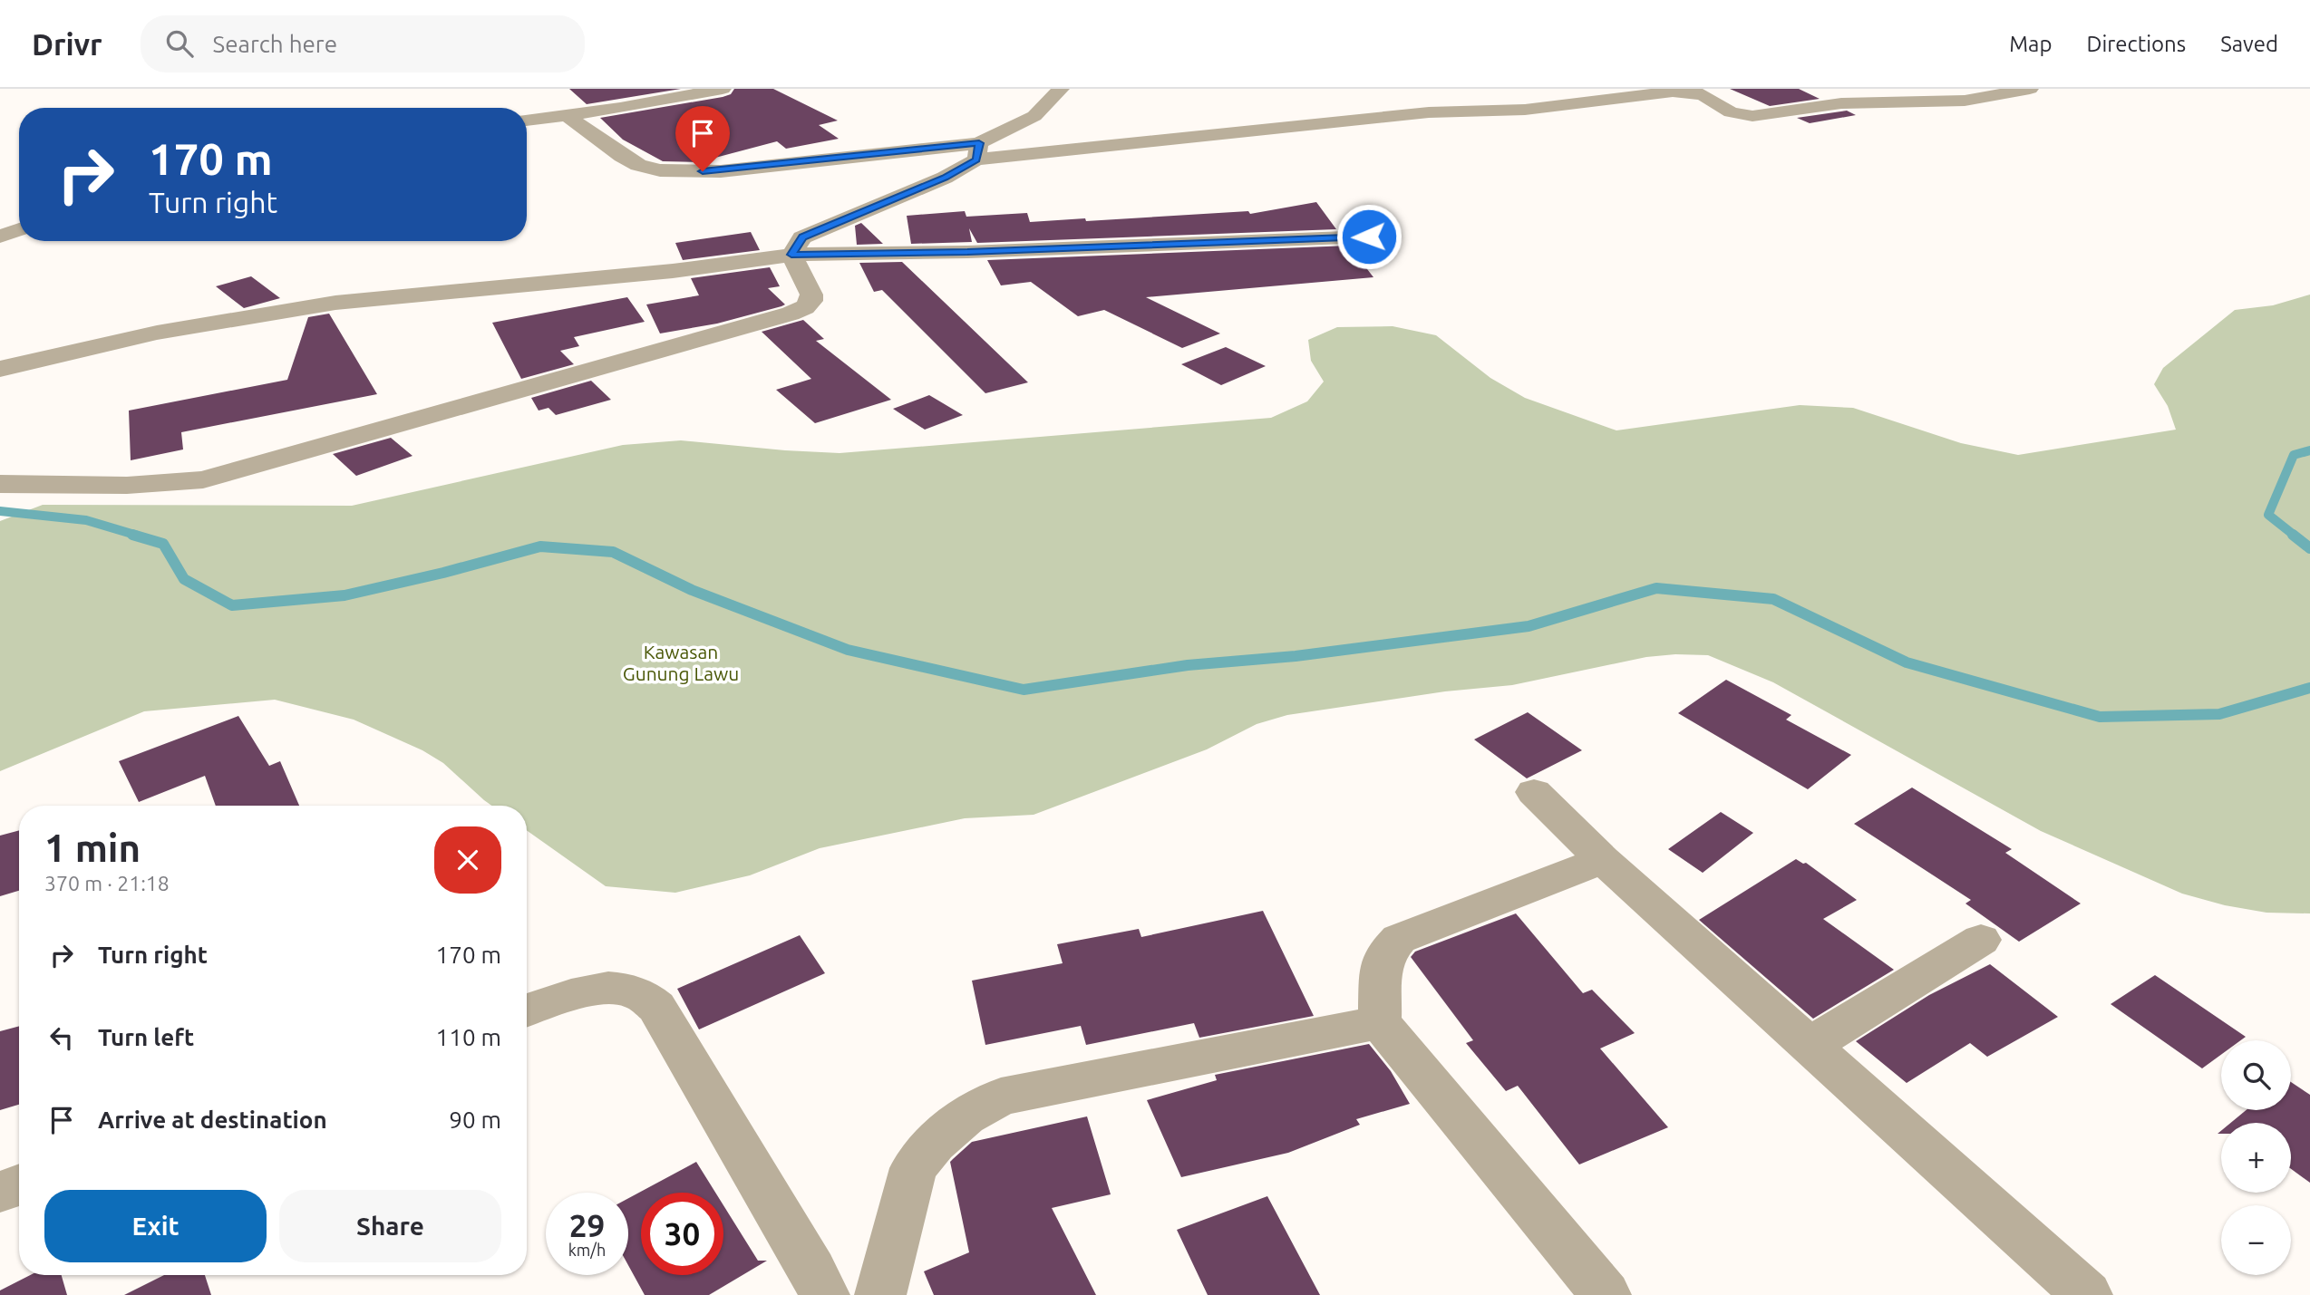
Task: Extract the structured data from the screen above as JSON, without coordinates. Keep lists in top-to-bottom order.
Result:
{
  "parks": ["Kawasan Gunung Lawu"],
  "page": {
    "header": "Drivr",
    "search": "Search here",
    "nav": ["Map", "Directions", "Saved"],
    "turn": ["170 m", "Turn right"],
    "heading": ["1 min", "370 m · 21:18"],
    "list": [
      {
        "name": "Turn right",
        "value": "170 m"
      },
      {
        "name": "Turn left",
        "value": "110 m"
      },
      {
        "name": "Arrive at destination",
        "value": "90 m"
      }
    ],
    "map_buttons": ["+", "−"],
    "buttons": ["Exit", "Share"],
    "speed": "29 km/h",
    "limit": "30"
  }
}
